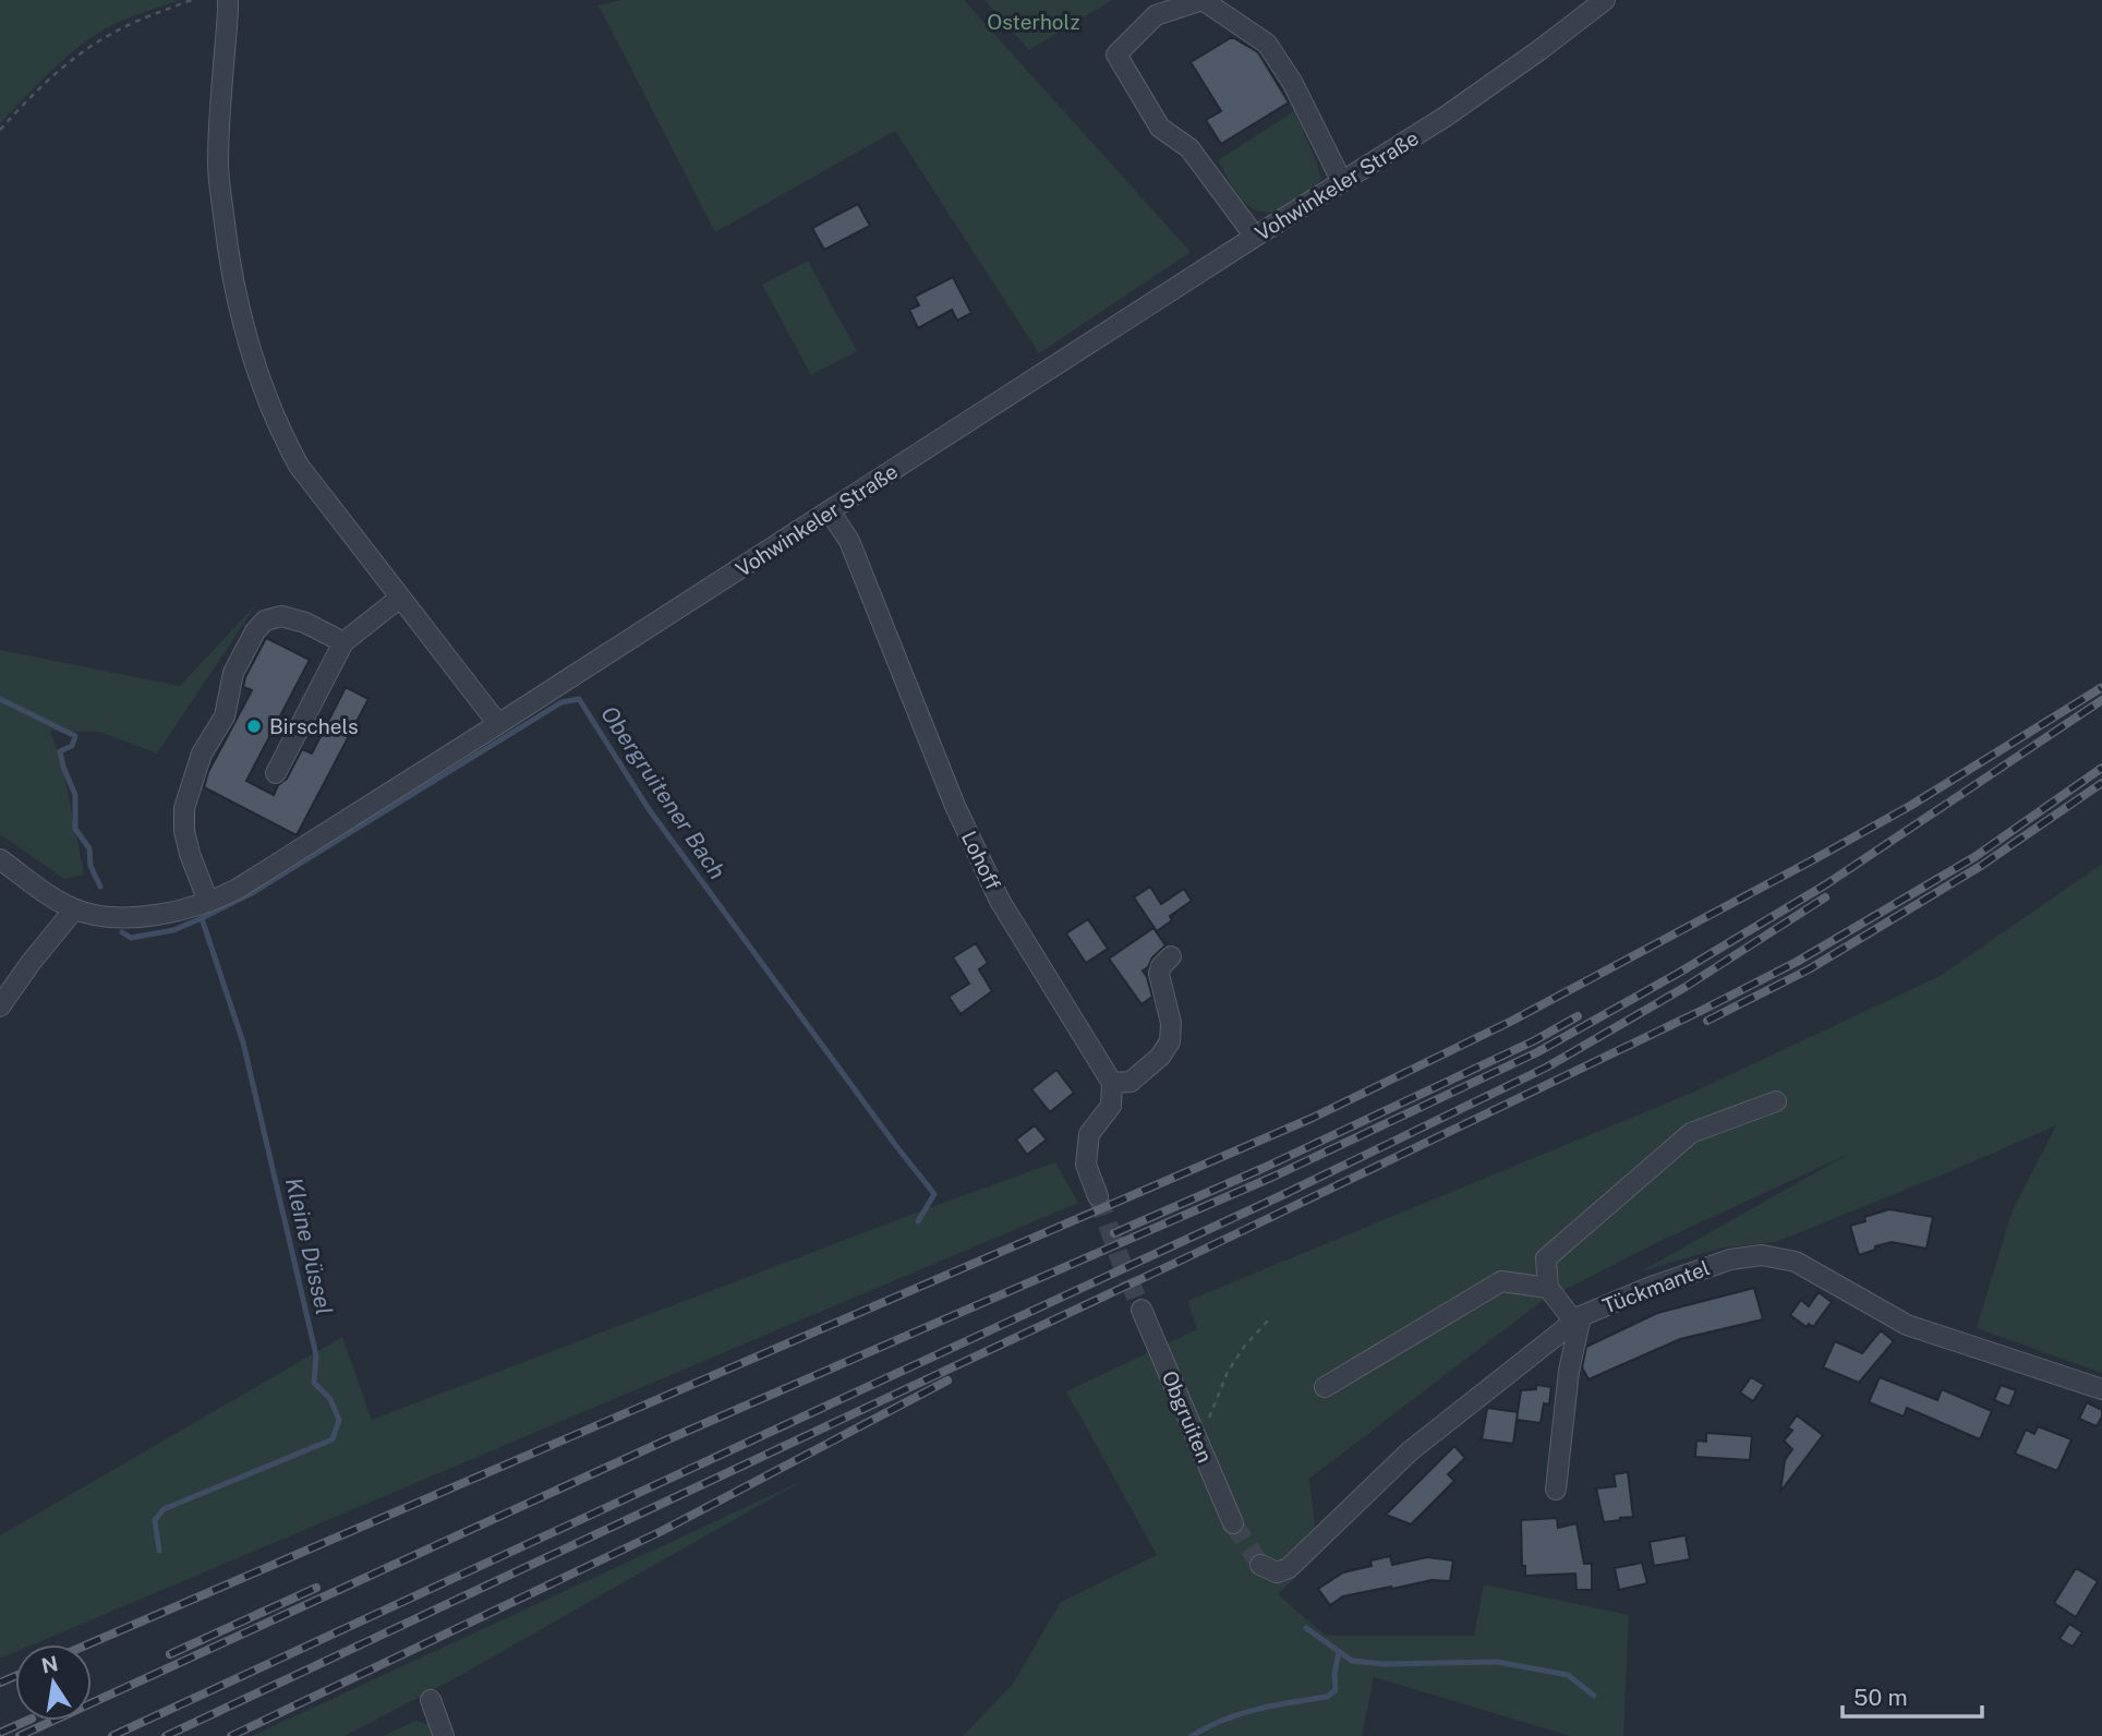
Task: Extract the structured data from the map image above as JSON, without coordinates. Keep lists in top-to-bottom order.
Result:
{
  "streets": {
    "street": [
      "Vohwinkeler Straße",
      "Lohoff",
      "Tückmantel",
      "Obgruiten"
    ]
  },
  "crossings": [
    ["Vohwinkeler Straße", "Lohoff"]
  ],
  "water": ["Obergruitener Bach", "Kleine Düssel"],
  "parks": ["Osterholz"],
  "places": ["Birschels"],
  "scale_bar": "50 m",
  "north": "top"
}
